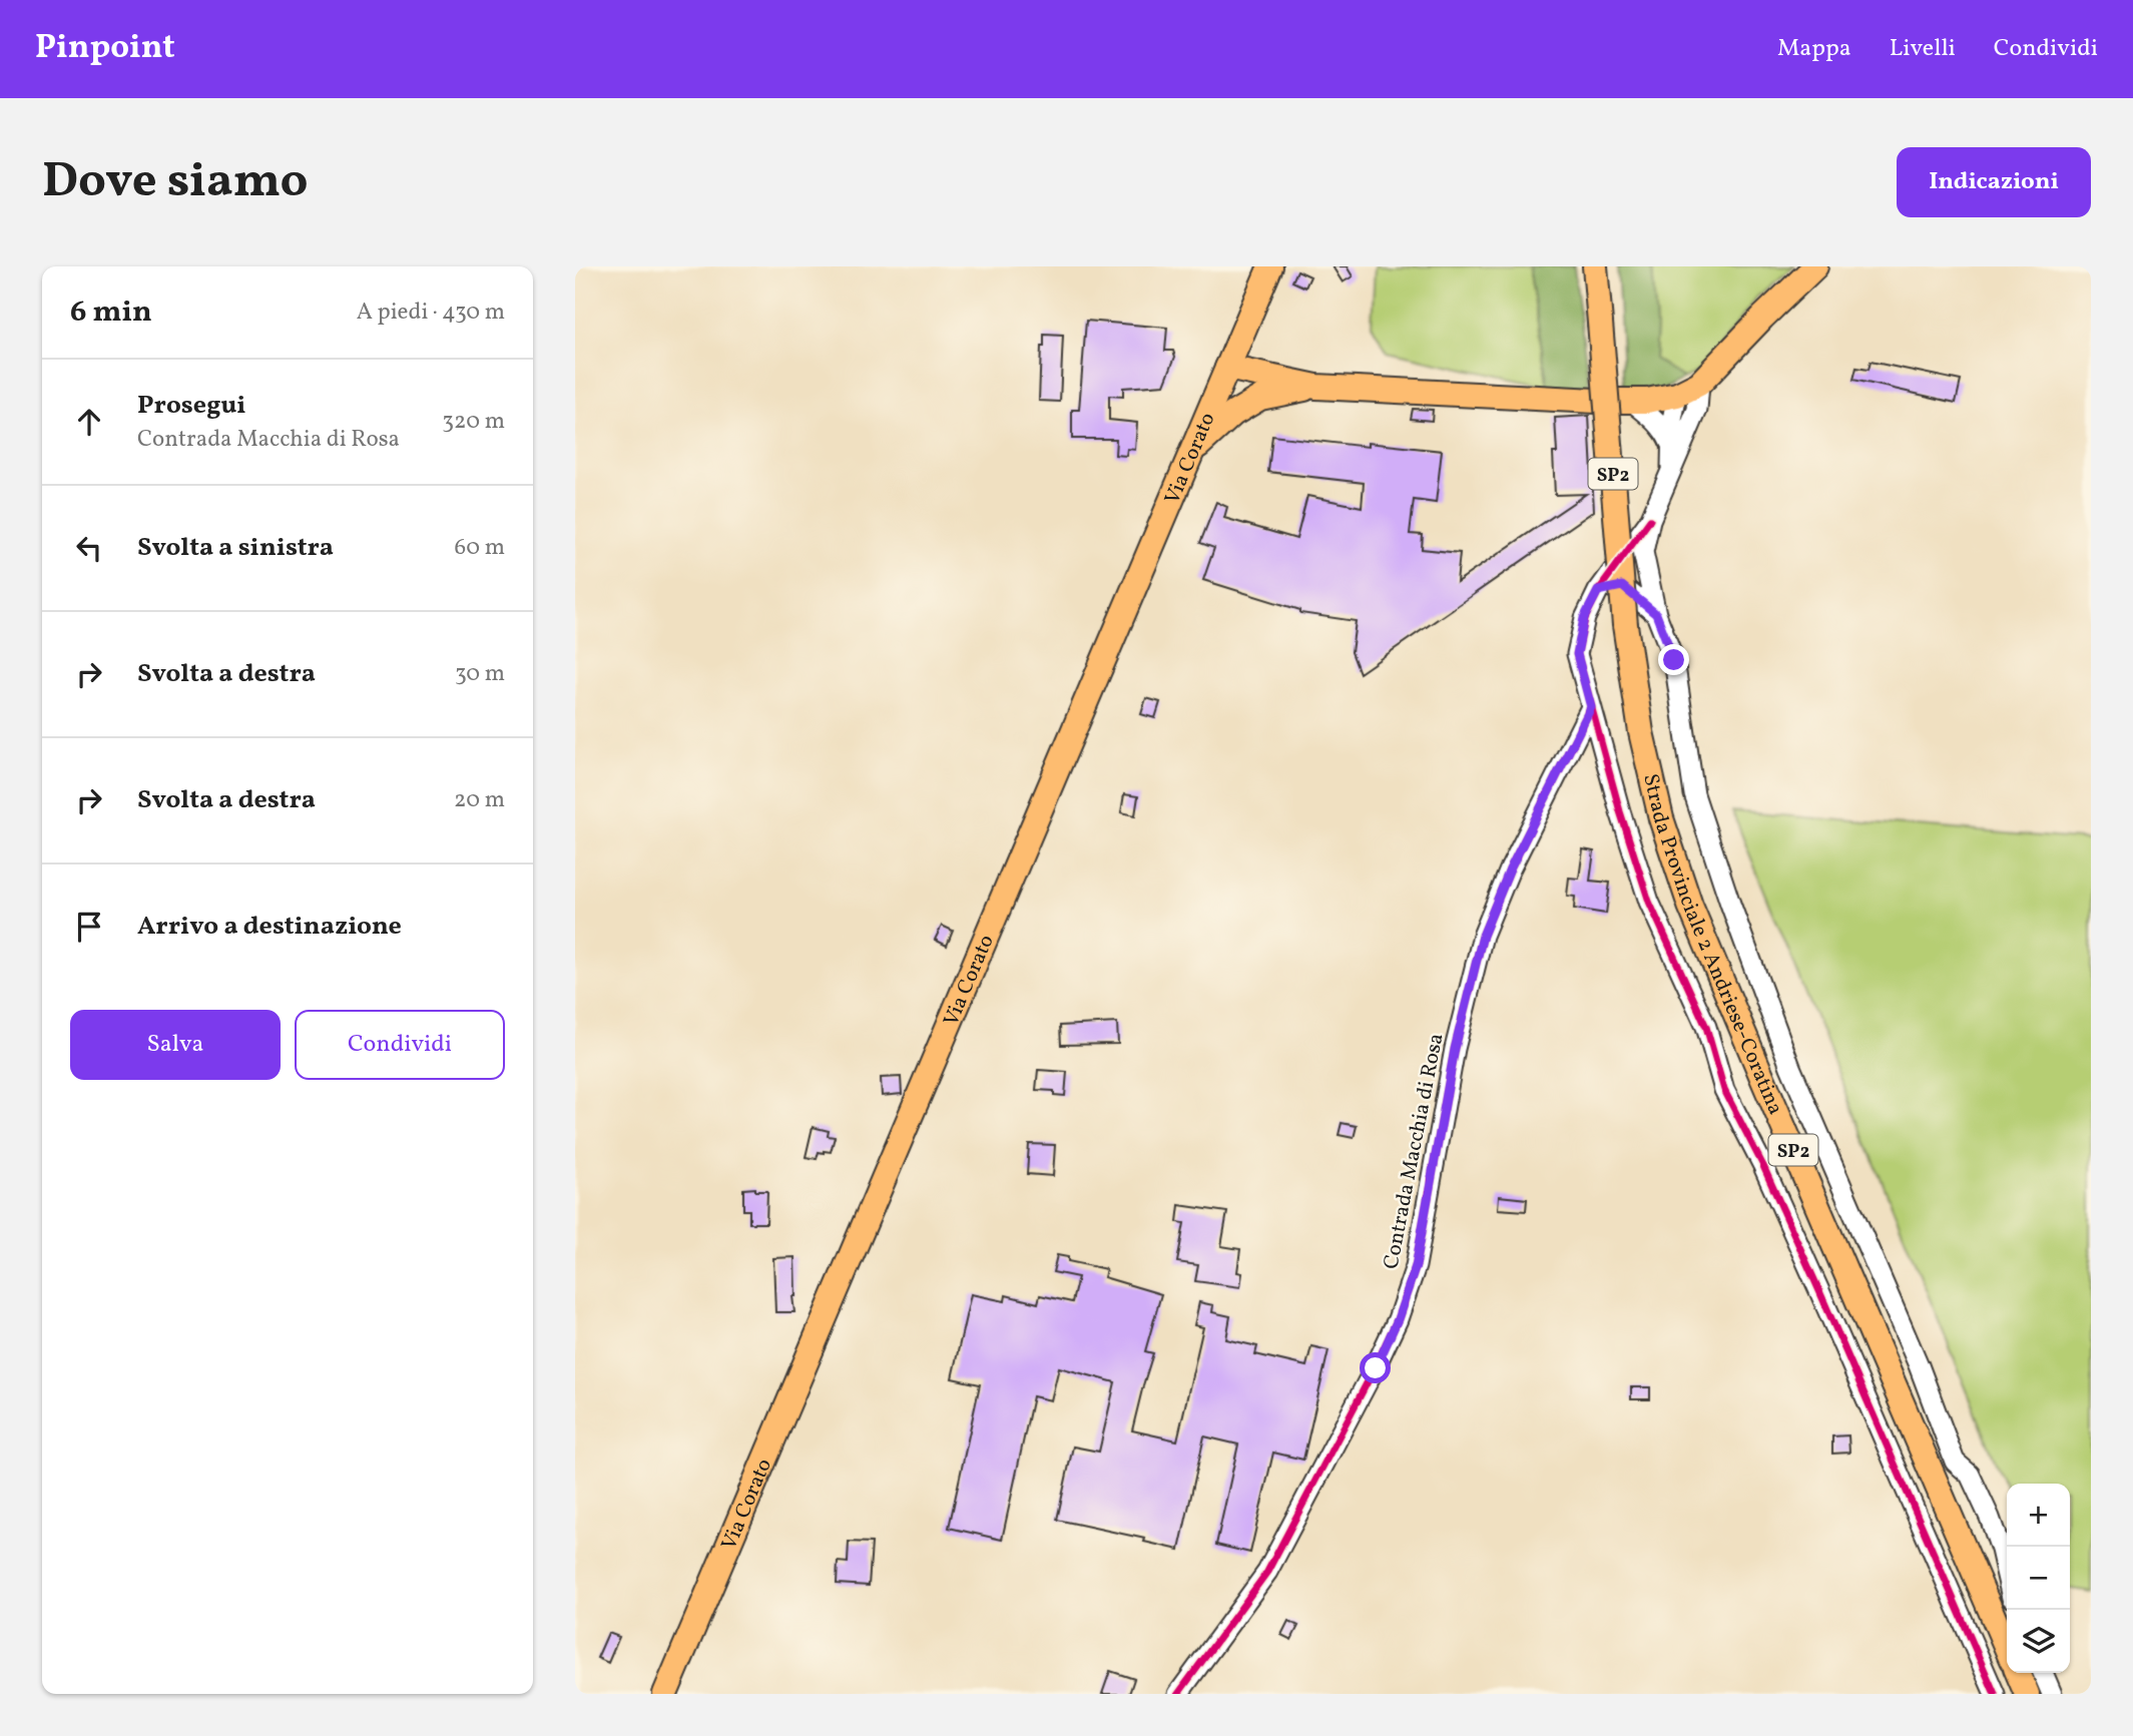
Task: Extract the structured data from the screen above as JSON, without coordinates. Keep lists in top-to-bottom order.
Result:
{
  "streets": {
    "main road": ["Via Corato", "SP2", "Strada Provinciale 2 Andriese-Coratina"],
    "street": ["Contrada Macchia di Rosa"]
  },
  "page": {
    "header": "Pinpoint",
    "nav": ["Mappa", "Livelli", "Condividi"],
    "buttons": [
      "Indicazioni",
      ["Salva", "Condividi"]
    ],
    "title": "Dove siamo",
    "heading": ["6 min", "A piedi · 430 m"],
    "list": [
      ["Prosegui", "Contrada Macchia di Rosa", "320 m"],
      ["Svolta a sinistra", "60 m"],
      ["Svolta a destra", "30 m"],
      ["Svolta a destra", "20 m"],
      "Arrivo a destinazione"
    ],
    "map_buttons": ["+", "−"]
  }
}
